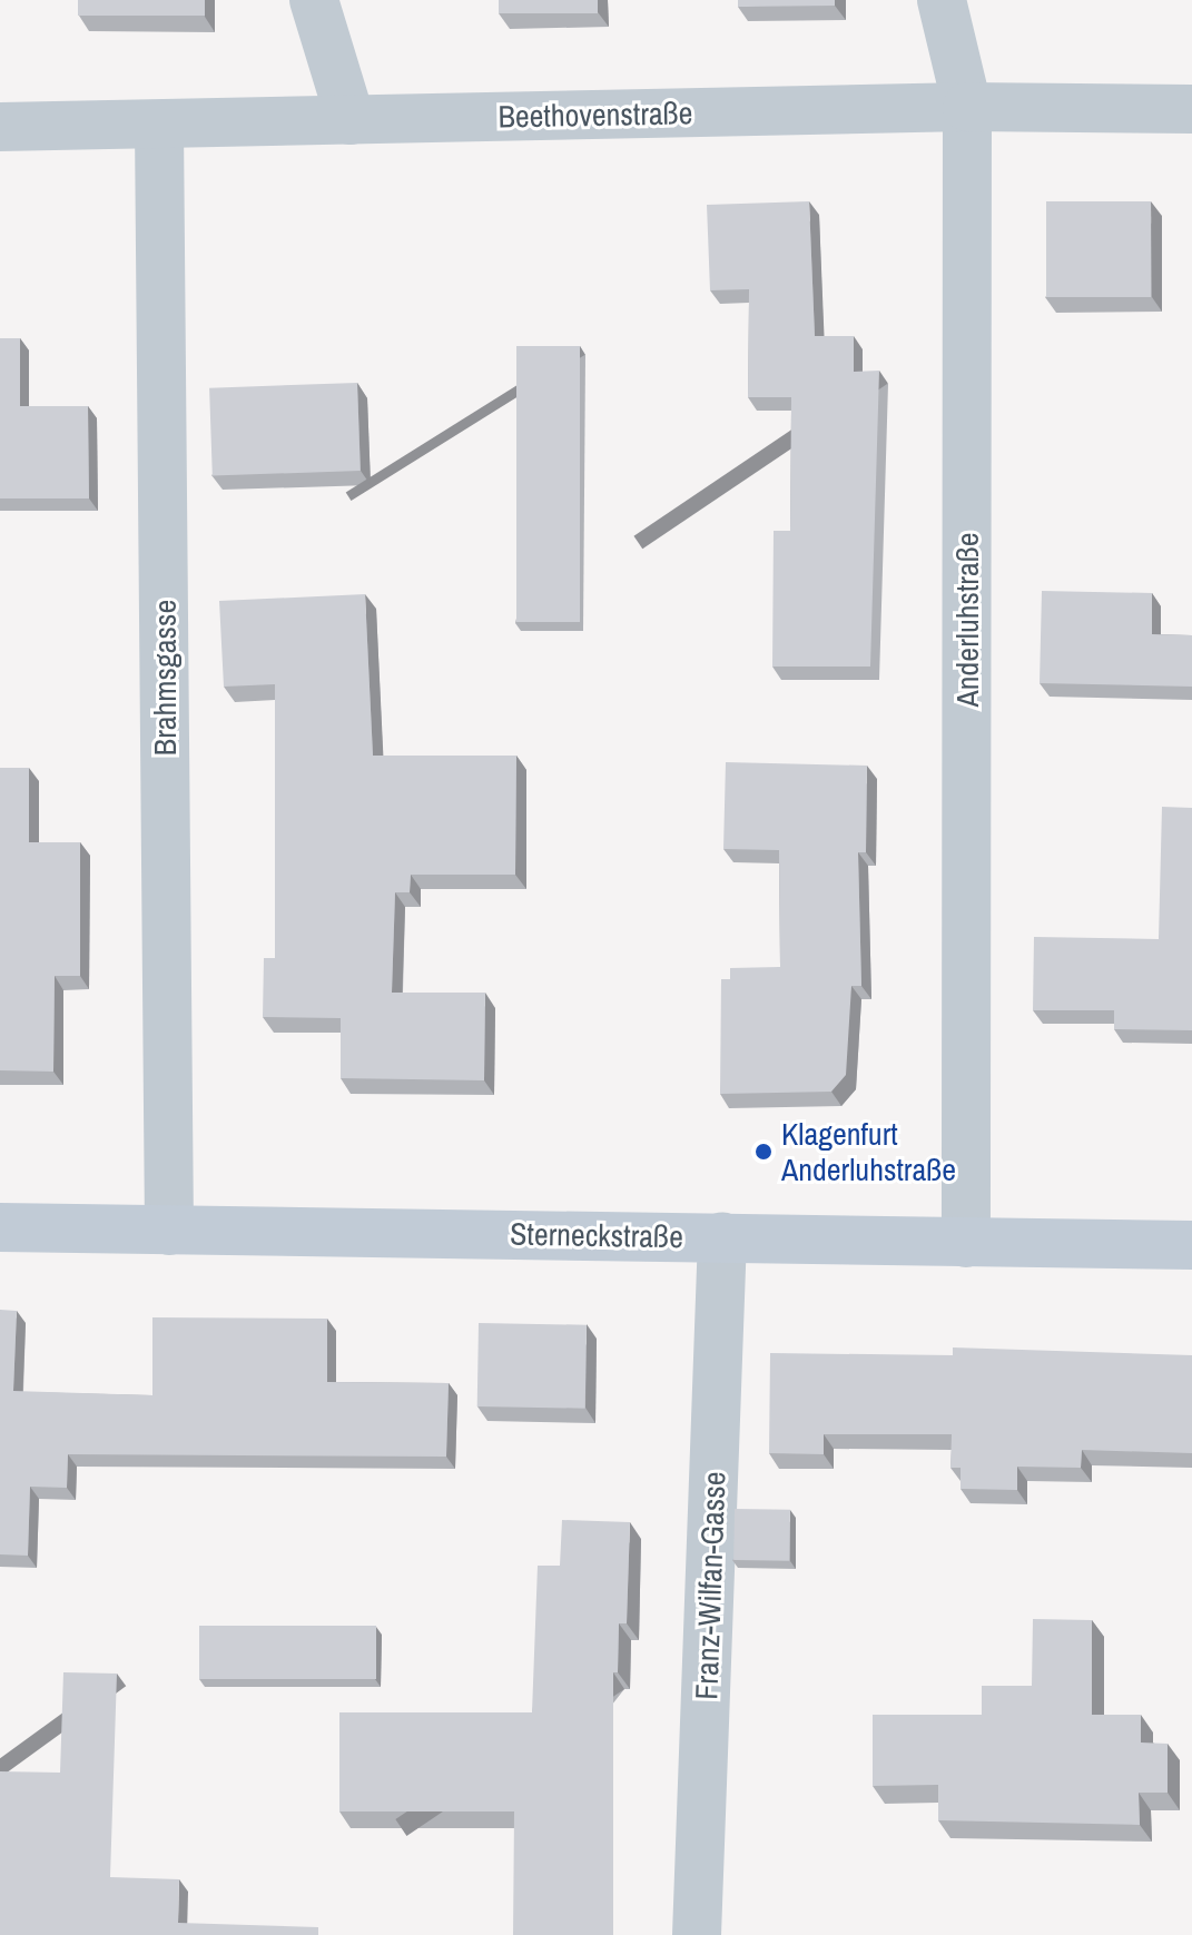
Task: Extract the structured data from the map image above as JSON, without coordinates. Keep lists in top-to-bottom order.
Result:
{
  "streets": {
    "street": [
      "Beethovenstraße",
      "Anderluhstraße",
      "Brahmsgasse",
      "Sterneckstraße",
      "Franz-Wilfan-Gasse"
    ]
  },
  "crossings": [
    ["Beethovenstraße", "Anderluhstraße"],
    ["Beethovenstraße", "Brahmsgasse"],
    ["Anderluhstraße", "Sterneckstraße"],
    ["Brahmsgasse", "Sterneckstraße"],
    ["Sterneckstraße", "Franz-Wilfan-Gasse"]
  ],
  "places": ["Klagenfurt Anderluhstraße"]
}
